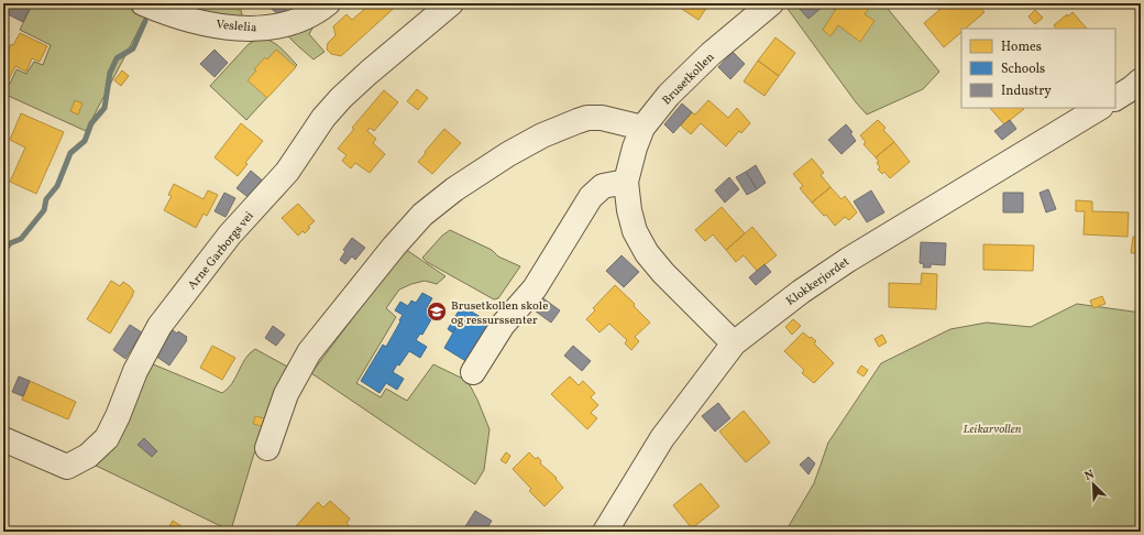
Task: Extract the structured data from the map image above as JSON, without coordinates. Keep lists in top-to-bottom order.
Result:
{
  "streets": {
    "street": [
      "Veslelia",
      "Brusetkollen",
      "Arne Garborgs vei",
      "Klokkerjordet"
    ]
  },
  "crossings": [
    ["Brusetkollen", "Klokkerjordet"]
  ],
  "parks": ["Leikarvollen"],
  "places": {
    "school or university": ["Brusetkollen skole og ressurssenter"]
  },
  "legend": ["Homes", "Schools", "Industry"],
  "north": "top left"
}
